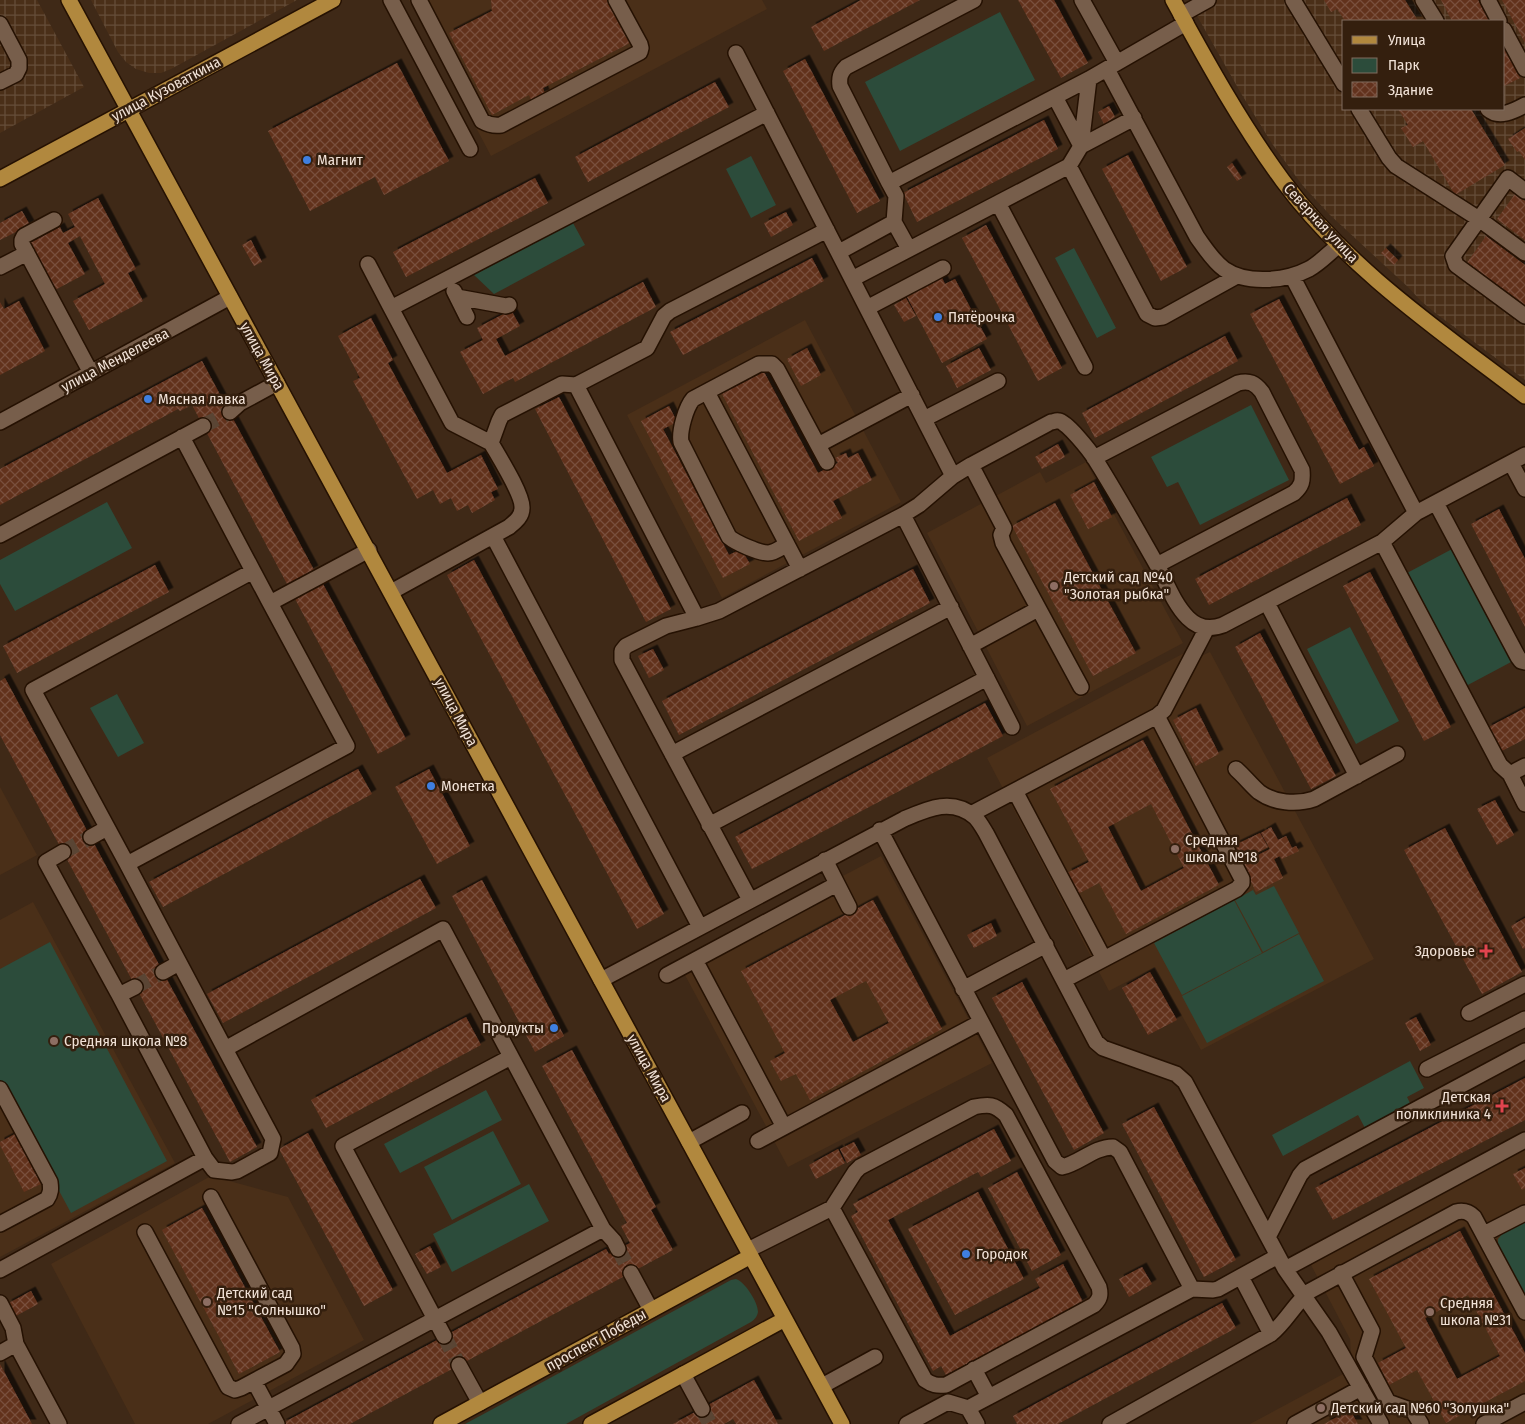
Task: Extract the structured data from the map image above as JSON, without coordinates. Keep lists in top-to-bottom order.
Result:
{
  "streets": {
    "main road": [
      "улица Кузоваткина",
      "Северная улица",
      "улица Мира",
      "проспект Победы"
    ],
    "street": ["улица Менделеева"]
  },
  "crossings": [
    ["улица Кузоваткина", "улица Мира"],
    ["улица Мира", "улица Менделеева"],
    ["улица Мира", "проспект Победы"]
  ],
  "places": {
    "other": [
      "Магнит",
      "Пятёрочка",
      "Мясная лавка",
      "Детский сад №40 \"Золотая рыбка\"",
      "Монетка",
      "Средняя школа №18",
      "Продукты",
      "Средняя школа №8",
      "Городок",
      "Детский сад №15 \"Солнышко\"",
      "Средняя школа №31",
      "Детский сад №60 \"Золушка\""
    ],
    "health": ["Здоровье", "Детская поликлиника 4"]
  },
  "legend": ["Улица", "Парк", "Здание"]
}
